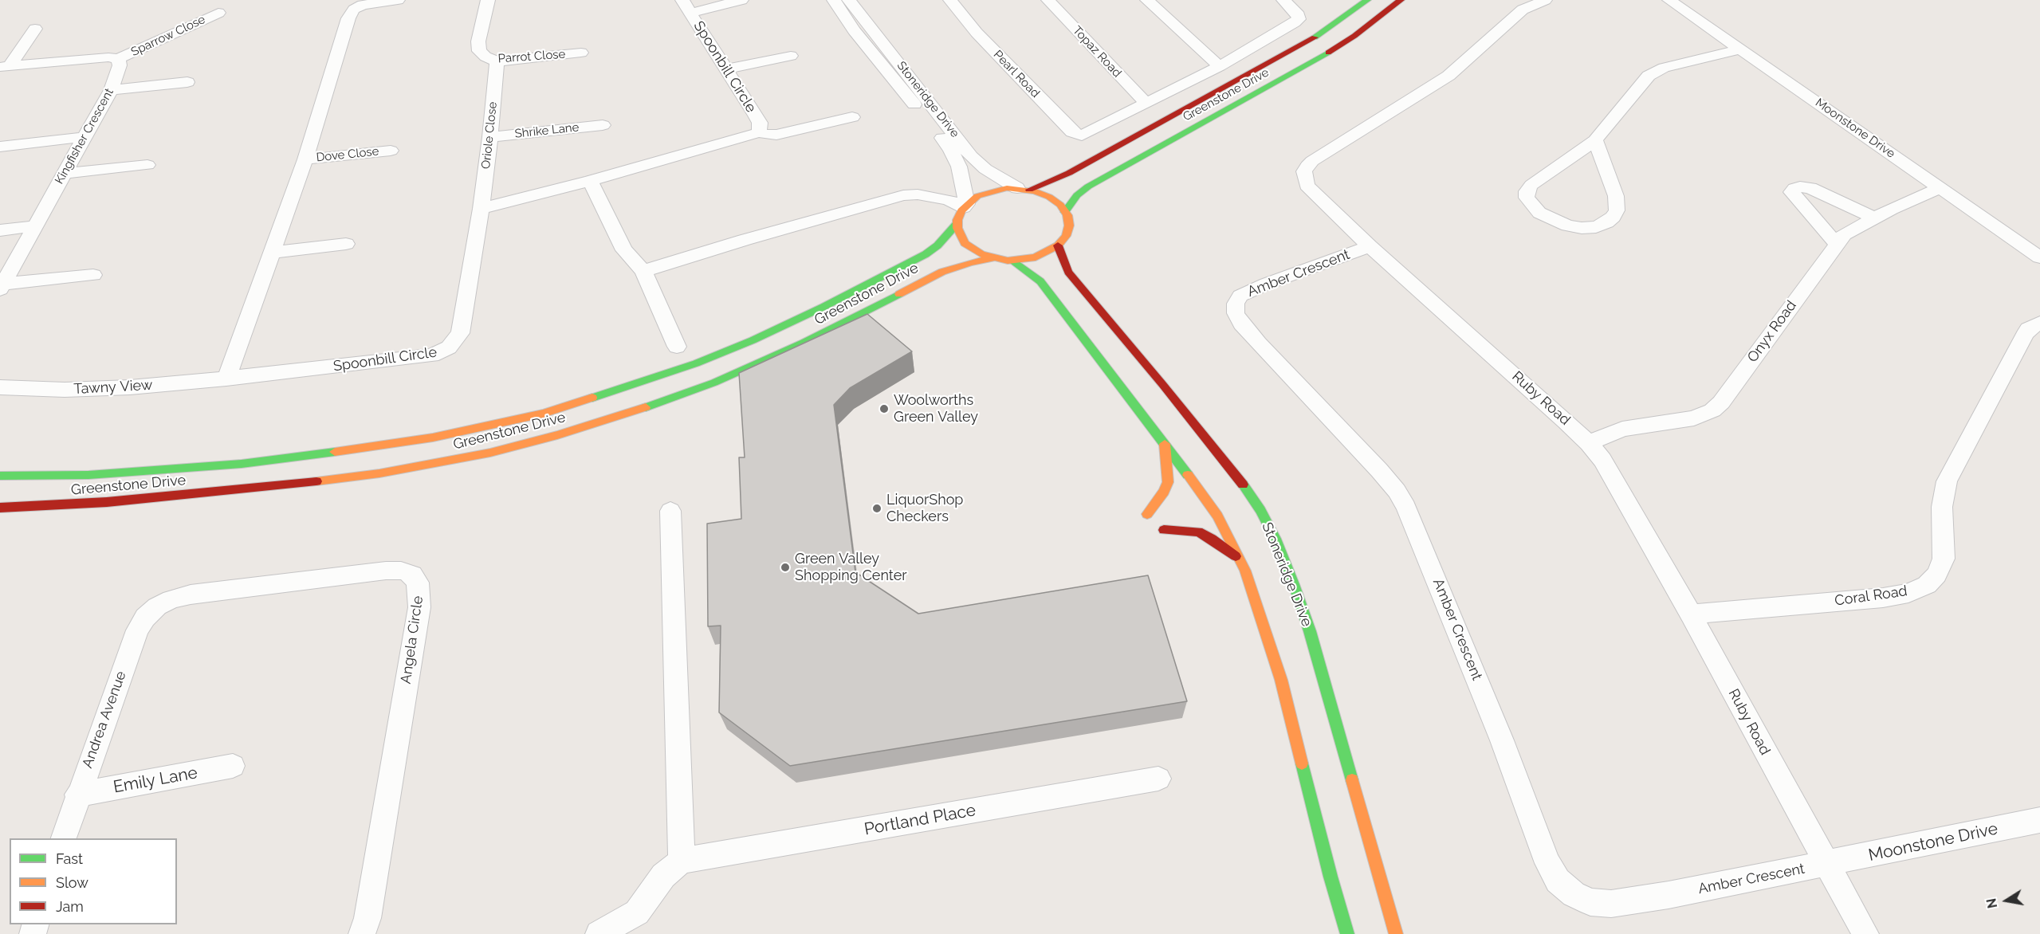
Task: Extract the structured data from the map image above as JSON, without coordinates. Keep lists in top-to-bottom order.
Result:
{
  "streets": {
    "main road": ["Greenstone Drive", "Stoneridge Drive"],
    "street": [
      "Sparrow Close",
      "Topaz Road",
      "Parrot Close",
      "Spoonbill Circle",
      "Pearl Road",
      "Moonstone Drive",
      "Shrike Lane",
      "Oriole Close",
      "Kingfisher Crescent",
      "Dove Close",
      "Amber Crescent",
      "Onyx Road",
      "Tawny View",
      "Ruby Road",
      "Coral Road",
      "Angela Circle",
      "Andrea Avenue",
      "Emily Lane",
      "Portland Place"
    ]
  },
  "crossings": [
    ["Sparrow Close", "Kingfisher Crescent"],
    ["Topaz Road", "Pearl Road"],
    ["Parrot Close", "Oriole Close"],
    ["Spoonbill Circle", "Oriole Close"],
    ["Spoonbill Circle", "Tawny View"],
    ["Greenstone Drive", "Stoneridge Drive"],
    ["Moonstone Drive", "Amber Crescent"],
    ["Moonstone Drive", "Onyx Road"],
    ["Moonstone Drive", "Ruby Road"],
    ["Shrike Lane", "Oriole Close"],
    ["Amber Crescent", "Ruby Road"],
    ["Onyx Road", "Ruby Road"],
    ["Ruby Road", "Coral Road"],
    ["Angela Circle", "Andrea Avenue"],
    ["Andrea Avenue", "Emily Lane"]
  ],
  "places": ["Woolworths Green Valley", "LiquorShop Checkers", "Green Valley Shopping Center"],
  "legend": ["Fast", "Slow", "Jam"],
  "north": "left"
}
